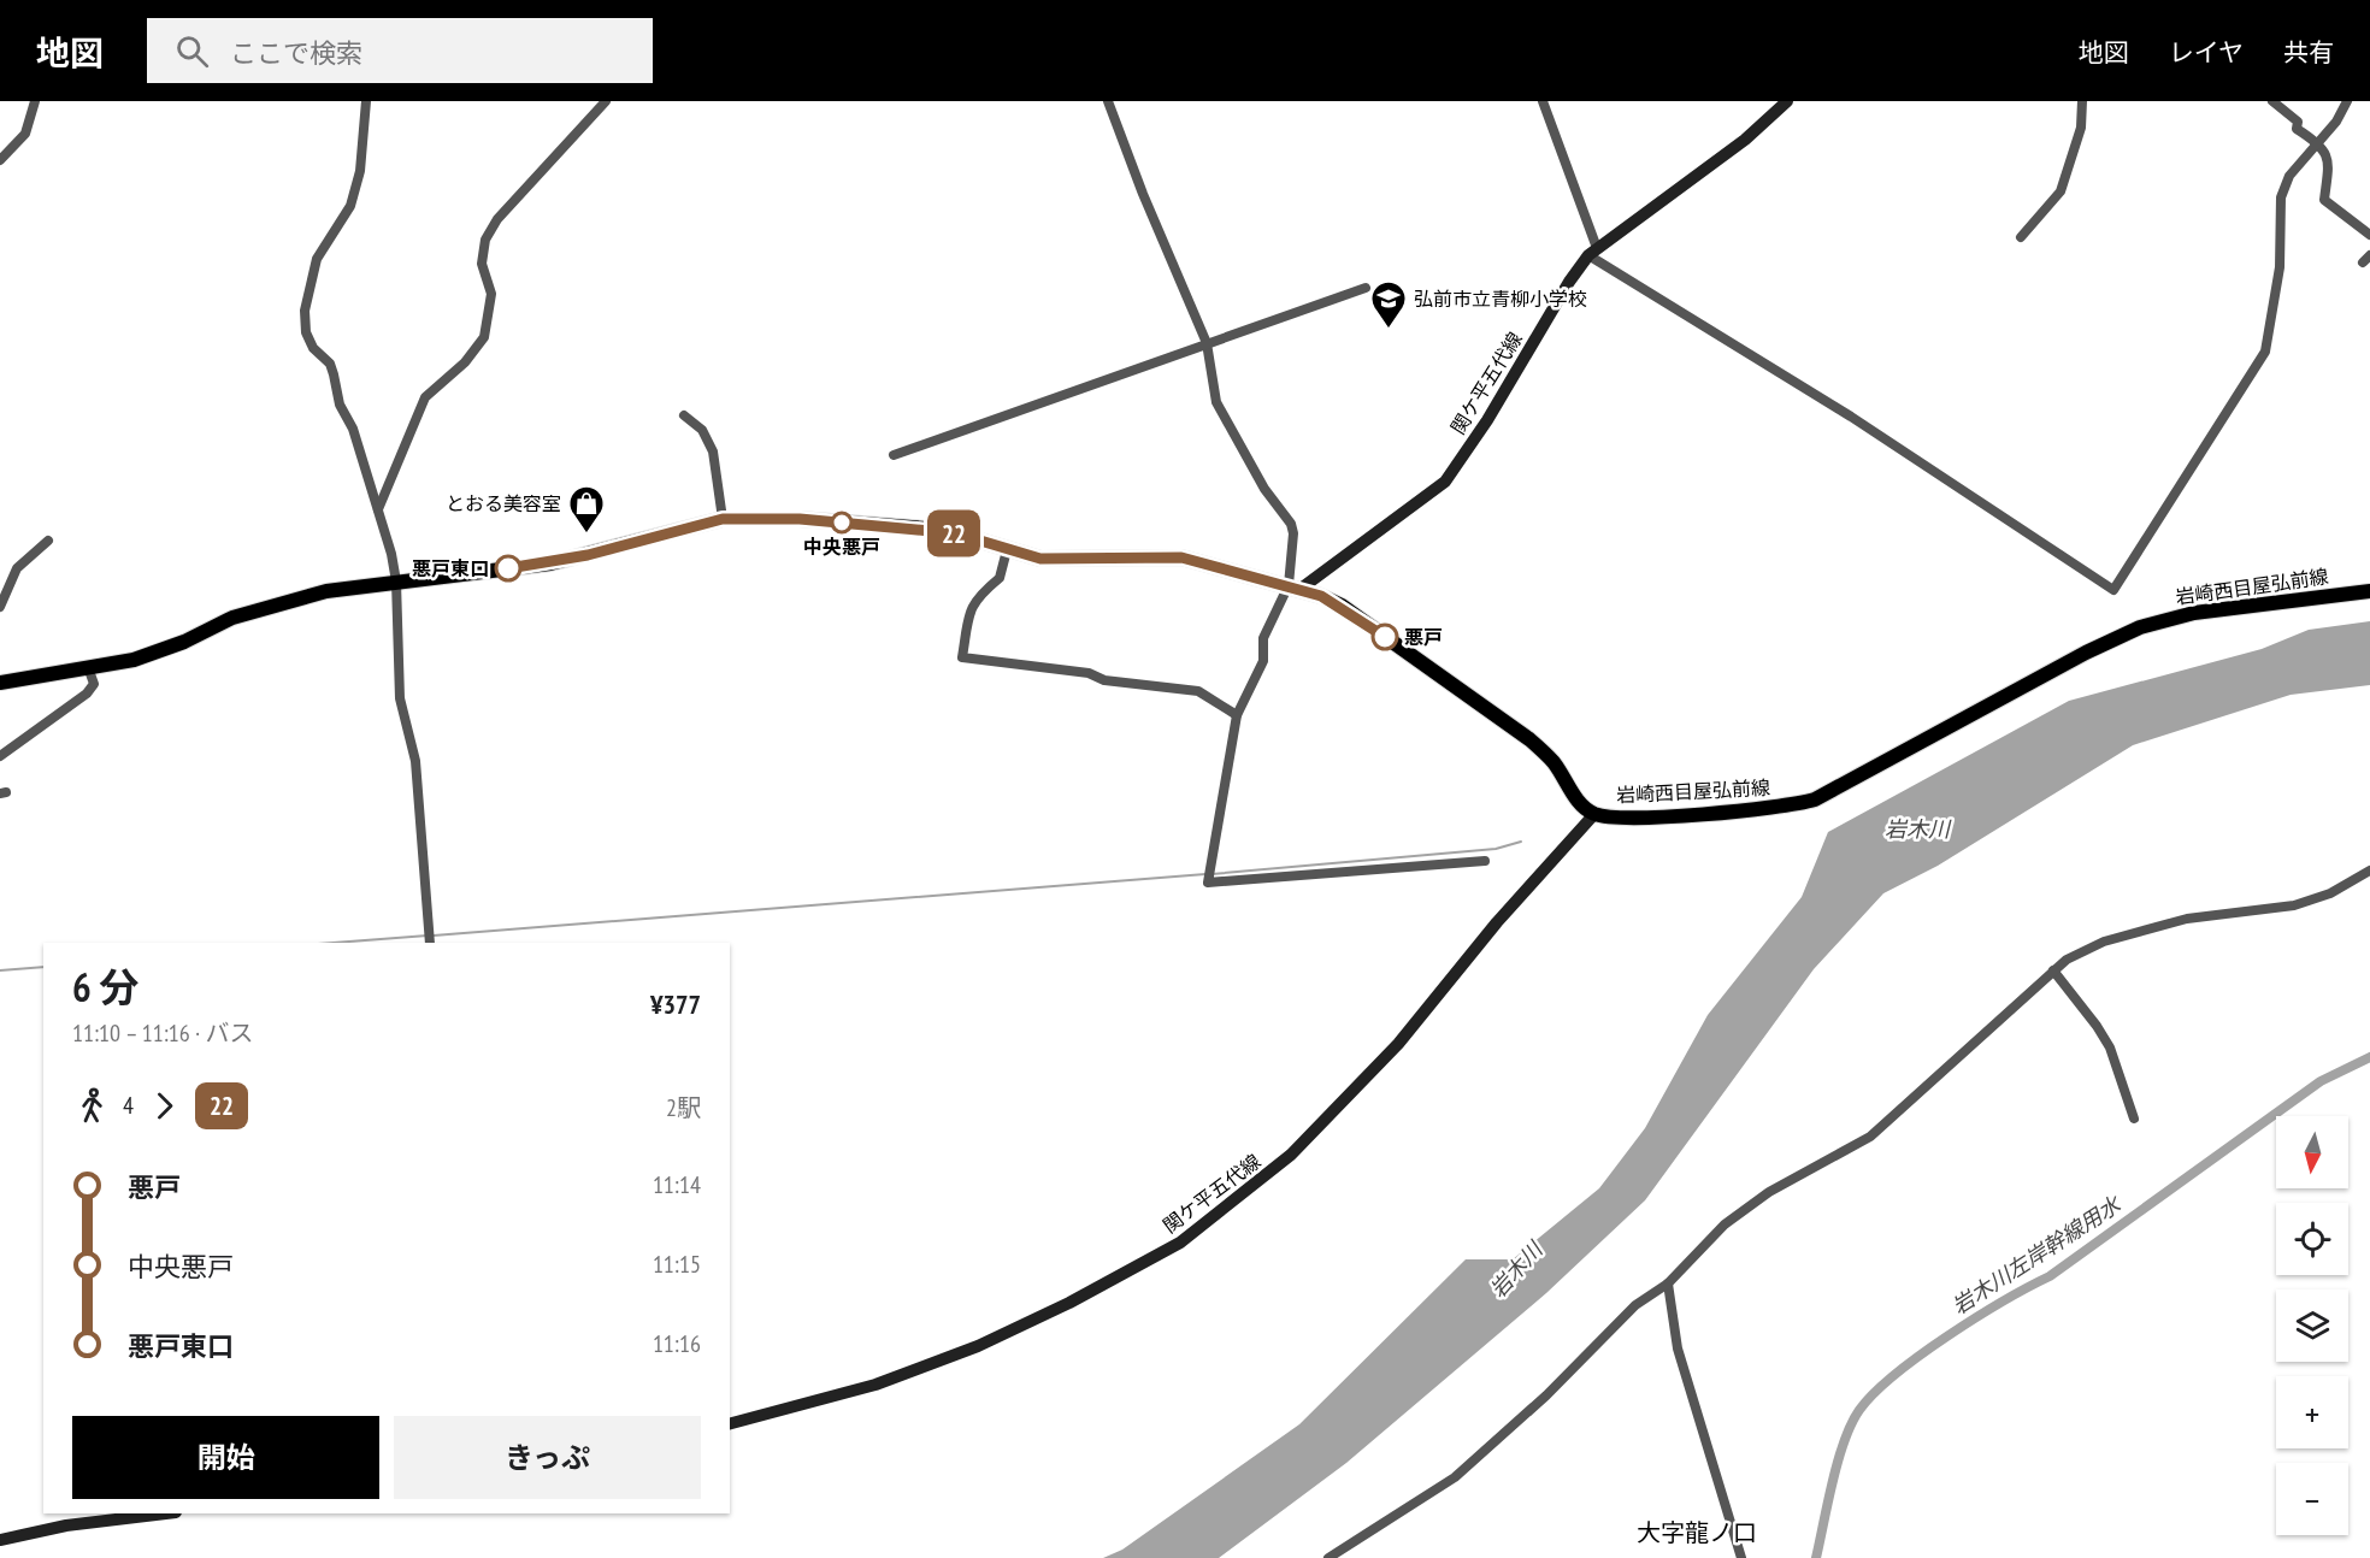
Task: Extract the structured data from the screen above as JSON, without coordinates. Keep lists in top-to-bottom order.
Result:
{
  "streets": {
    "main road": ["関ケ平五代線", "岩崎西目屋弘前線"]
  },
  "crossings": [
    ["関ケ平五代線", "岩崎西目屋弘前線"]
  ],
  "districts": ["大字龍ノ口"],
  "water": ["岩木川", "岩木川左岸幹線用水"],
  "places": {
    "school or university": ["弘前市立青柳小学校"],
    "other": ["中央悪戸", "悪戸東口", "悪戸"],
    "shop": ["とおる美容室"]
  },
  "lines": ["bus line 22"],
  "north": "bottom",
  "page": {
    "header": "地図",
    "search": "ここで検索",
    "nav": ["地図", "レイヤ", "共有"],
    "on_map": "22",
    "heading": ["6 分", "11:10 – 11:16 · バス", "¥377"],
    "legs": ["4", "22", "2駅"],
    "map_buttons": ["+", "−"],
    "list": [
      {
        "name": "悪戸",
        "value": "11:14"
      },
      {
        "name": "中央悪戸",
        "value": "11:15"
      },
      {
        "name": "悪戸東口",
        "value": "11:16"
      }
    ],
    "buttons": ["開始", "きっぷ"]
  }
}
